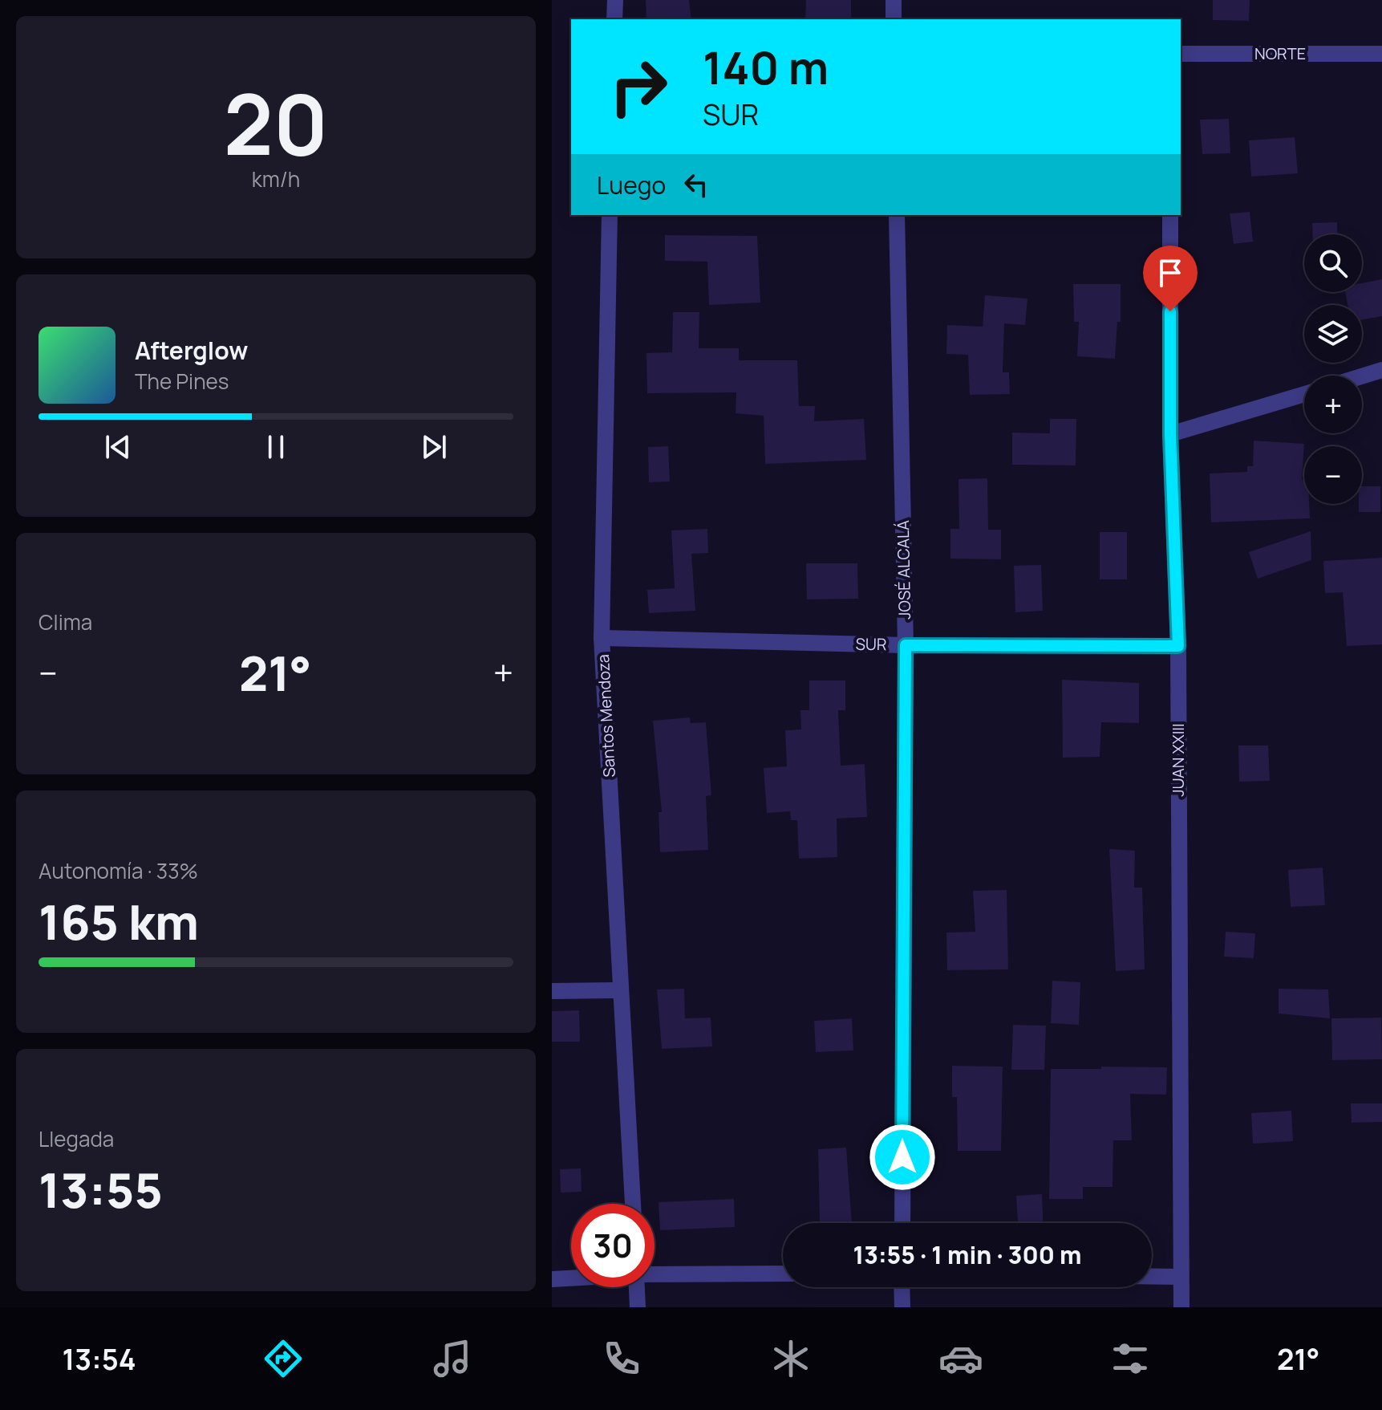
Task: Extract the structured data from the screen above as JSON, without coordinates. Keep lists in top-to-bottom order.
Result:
{
  "streets": {
    "street": [
      "NORTE",
      "JOSÉ ALCALÁ",
      "SUR",
      "Santos Mendoza",
      "JUAN XXIII"
    ]
  },
  "crossings": [
    ["JOSÉ ALCALÁ", "SUR"],
    ["SUR", "Santos Mendoza"],
    ["SUR", "JUAN XXIII"]
  ],
  "page": {
    "tile": [
      ["20", "km/h"],
      "Clima",
      ["Autonomía · 33%", "165 km"],
      ["Llegada", "13:55"]
    ],
    "turn": ["140 m", "SUR"],
    "then": "Luego",
    "map_buttons": ["+", "−"],
    "song": ["Afterglow", "The Pines"],
    "heat": ["−", "21°", "+"],
    "limit": "30",
    "trip": "13:55 · 1 min · 300 m",
    "tabs": ["13:54", "21°"]
  }
}
